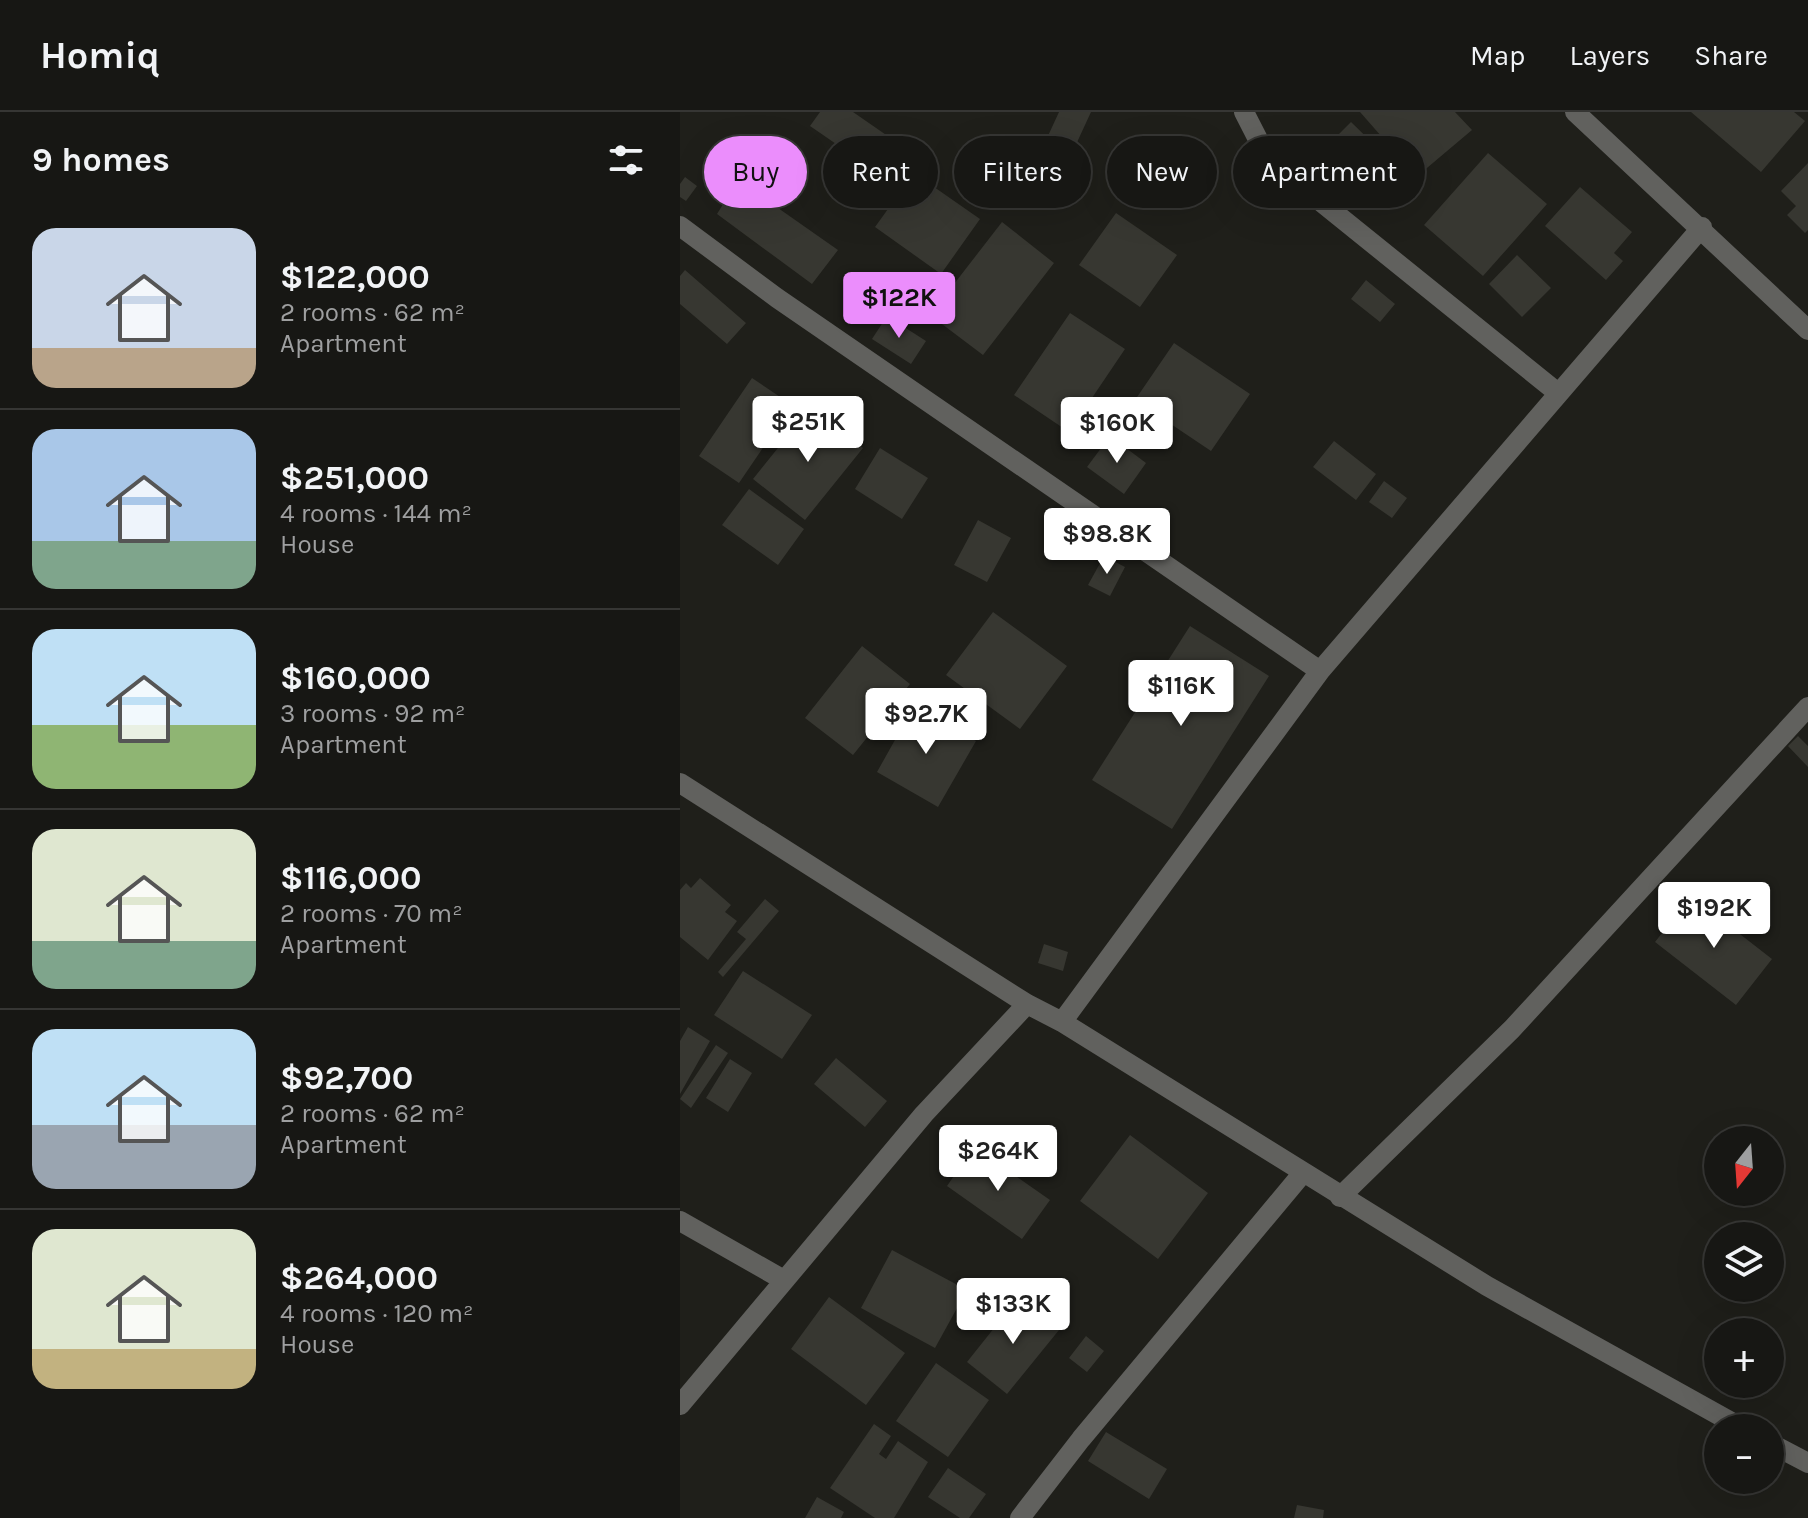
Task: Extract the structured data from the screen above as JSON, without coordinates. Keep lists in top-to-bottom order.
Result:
{
  "north": "bottom",
  "page": {
    "header": "Homiq",
    "nav": ["Map", "Layers", "Share"],
    "heading": "9 homes",
    "chip": [
      "Buy",
      "Rent",
      "Filters",
      "New",
      "Apartment"
    ],
    "list": [
      {
        "name": "$122,000",
        "note": "2 rooms · 62 m² · Apartment"
      },
      {
        "name": "$251,000",
        "note": "4 rooms · 144 m² · House"
      },
      {
        "name": "$160,000",
        "note": "3 rooms · 92 m² · Apartment"
      },
      {
        "name": "$116,000",
        "note": "2 rooms · 70 m² · Apartment"
      },
      {
        "name": "$92,700",
        "note": "2 rooms · 62 m² · Apartment"
      },
      {
        "name": "$264,000",
        "note": "4 rooms · 120 m² · House"
      }
    ],
    "price": [
      "$122K",
      "$251K",
      "$160K",
      "$98.8K",
      "$116K",
      "$92.7K",
      "$192K",
      "$264K",
      "$133K"
    ],
    "map_buttons": ["+", "−"]
  }
}
